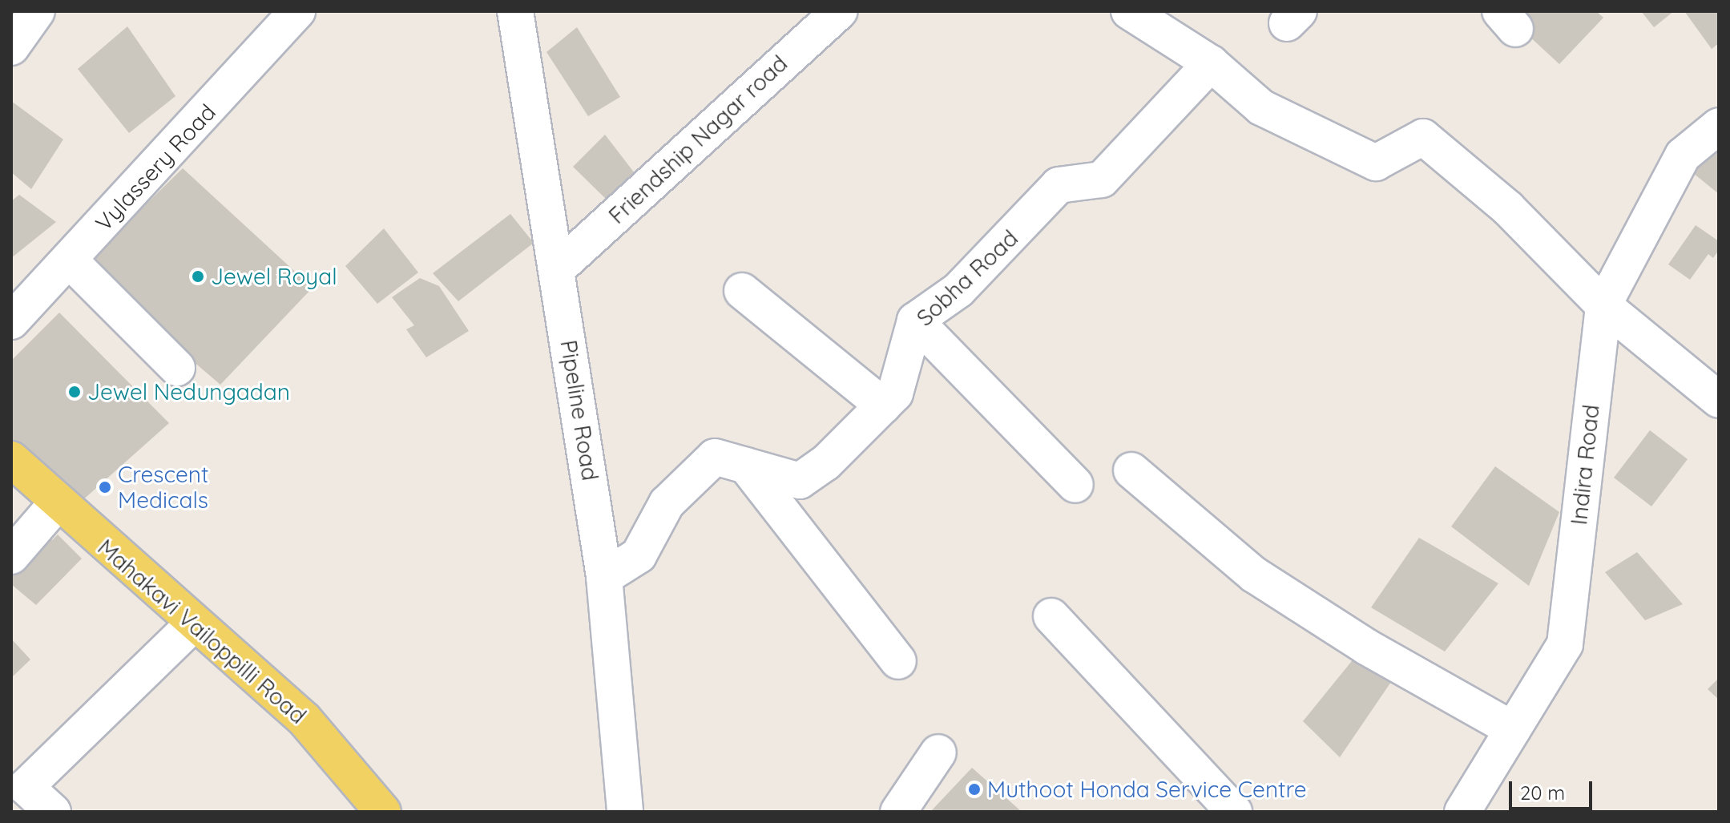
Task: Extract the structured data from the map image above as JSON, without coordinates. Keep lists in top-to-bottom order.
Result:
{
  "streets": {
    "main road": ["Mahakavi Vailoppilli Road"],
    "street": [
      "Friendship Nagar road",
      "Vylassery Road",
      "Sobha Road",
      "Pipeline Road",
      "Indira Road"
    ]
  },
  "crossings": [
    ["Friendship Nagar road", "Pipeline Road"],
    ["Sobha Road", "Pipeline Road"]
  ],
  "places": [
    "Jewel Royal",
    "Jewel Nedungadan",
    "Crescent Medicals",
    "Muthoot Honda Service Centre"
  ],
  "scale_bar": "20 m"
}
